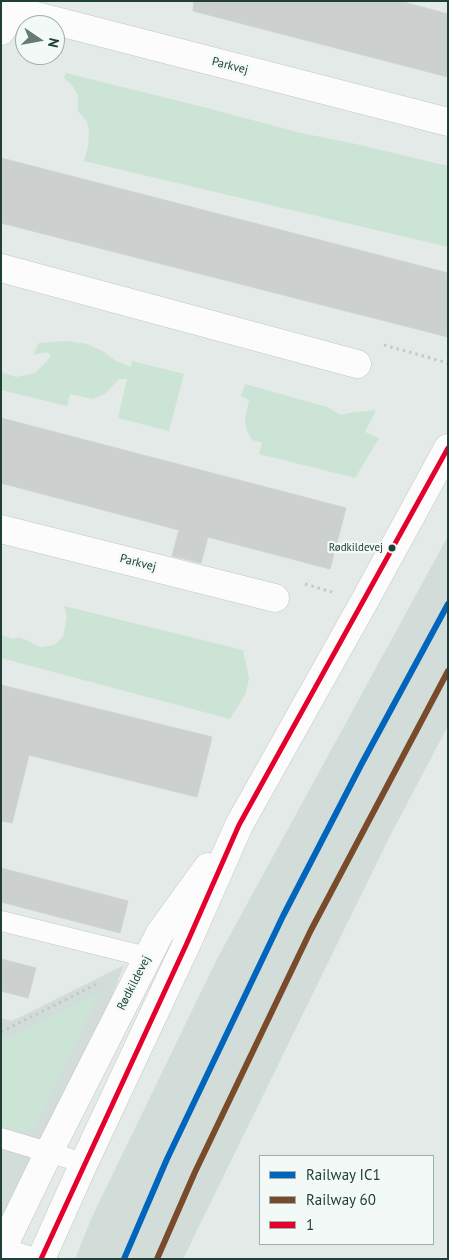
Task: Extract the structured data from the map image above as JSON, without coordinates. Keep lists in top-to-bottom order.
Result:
{
  "streets": {
    "street": ["Parkvej", "Rødkildevej"]
  },
  "places": ["Rødkildevej"],
  "lines": ["transit line 1", "rail line IC1", "rail line 60"],
  "legend": ["Railway IC1", "Railway 60", "1"],
  "north": "right"
}
